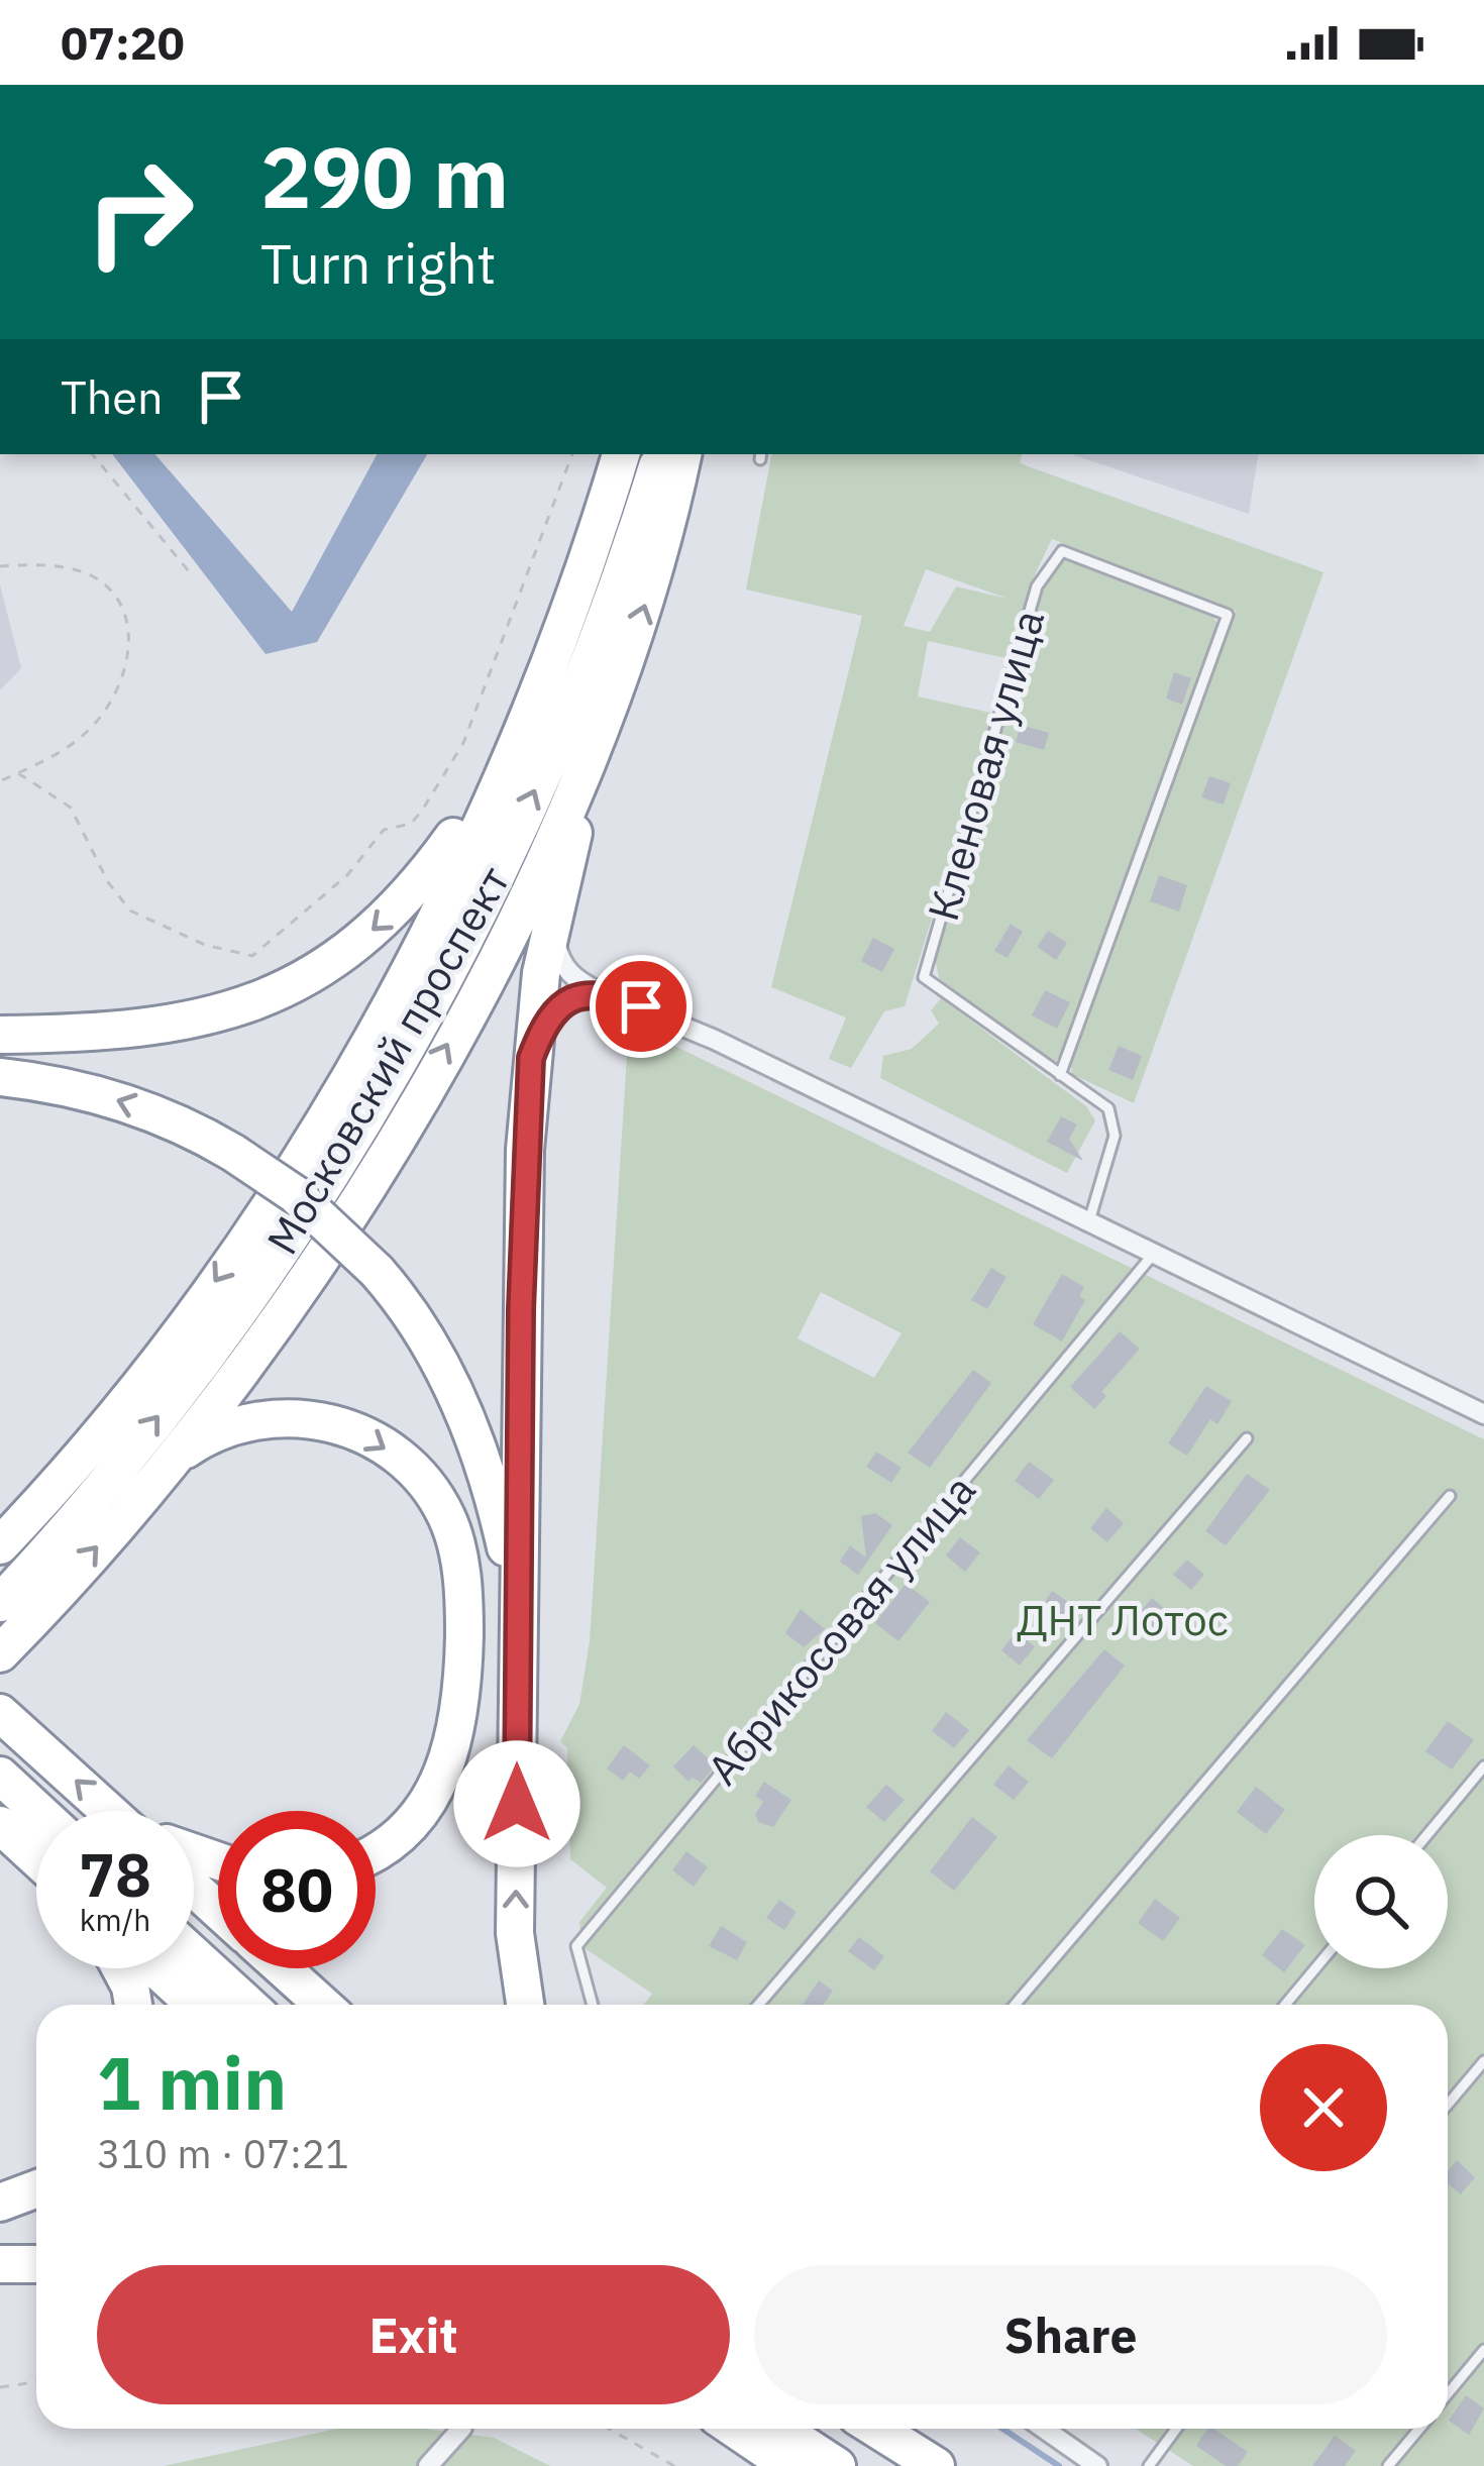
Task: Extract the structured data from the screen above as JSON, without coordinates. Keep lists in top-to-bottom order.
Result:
{
  "streets": {
    "highway": ["Московский проспект"],
    "lane": ["Кленовая улица", "Абрикосовая улица"]
  },
  "parks": ["ДНТ Лотос"],
  "page": {
    "status": "07:20",
    "turn": ["290 m", "Turn right"],
    "then": "Then",
    "speed": "78 km/h",
    "limit": "80",
    "heading": ["1 min", "310 m · 07:21"],
    "buttons": ["Exit", "Share"]
  }
}
